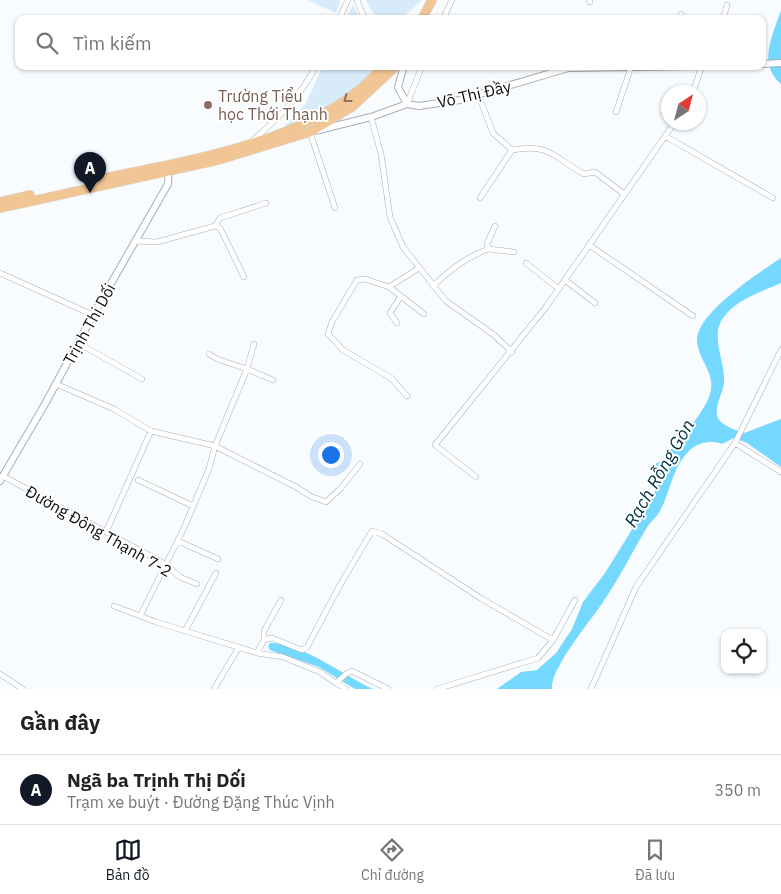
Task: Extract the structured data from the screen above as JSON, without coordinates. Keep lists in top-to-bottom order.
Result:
{
  "streets": {
    "street": ["Võ Thị Đầy", "Trịnh Thị Dối", "Đường Đông Thạnh 7-2"]
  },
  "crossings": [
    ["Trịnh Thị Dối", "Đường Đông Thạnh 7-2"]
  ],
  "water": ["Rạch Rỗng Gòn"],
  "places": ["Trường Tiểu học Thới Thạnh"],
  "north": "top right",
  "page": {
    "search": "Tìm kiếm",
    "pins": "A",
    "heading": "Gần đây",
    "list": [
      {
        "mark": "A",
        "name": "Ngã ba Trịnh Thị Dối",
        "note": "Trạm xe buýt · Đường Đặng Thúc Vịnh",
        "value": "350 m"
      }
    ],
    "nav": ["Bản đồ", "Chỉ đường", "Đã lưu"]
  }
}
